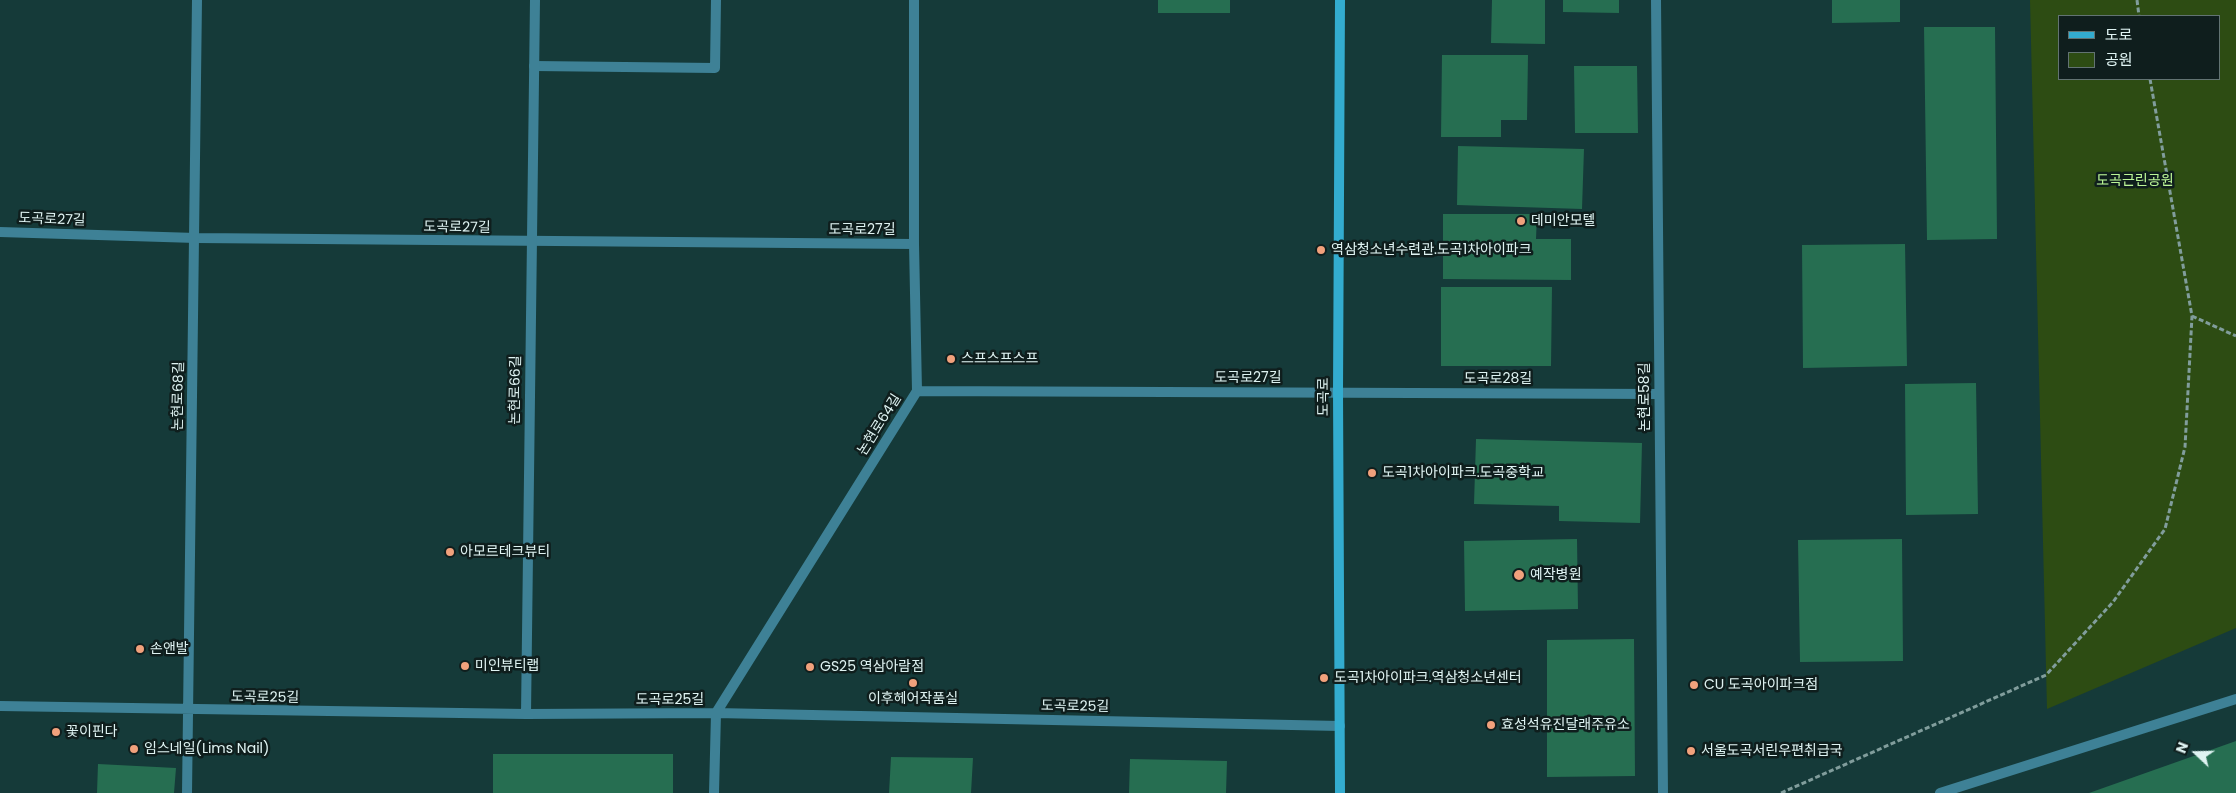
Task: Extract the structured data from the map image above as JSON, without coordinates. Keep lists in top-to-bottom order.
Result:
{
  "streets": {
    "main road": ["도곡로"],
    "street": [
      "도곡로27길",
      "도곡로28길",
      "논현로66길",
      "논현로68길",
      "논현로58길",
      "논현로64길",
      "도곡로25길"
    ]
  },
  "crossings": [
    ["도곡로27길", "도곡로28길"],
    ["도곡로27길", "논현로66길"],
    ["도곡로27길", "논현로68길"],
    ["도곡로27길", "도곡로"],
    ["도곡로27길", "논현로64길"],
    ["도곡로28길", "도곡로"],
    ["도곡로28길", "논현로58길"],
    ["논현로66길", "도곡로25길"],
    ["논현로68길", "도곡로25길"],
    ["도곡로", "도곡로25길"],
    ["논현로64길", "도곡로25길"]
  ],
  "parks": ["도곡근린공원"],
  "places": [
    "데미안모텔",
    "역삼청소년수련관.도곡1차아이파크",
    "스프스프스프",
    "도곡1차아이파크.도곡중학교",
    "아모르테크뷰티",
    "예작병원",
    "손앤발",
    "미인뷰티랩",
    "GS25 역삼아람점",
    "도곡1차아이파크.역삼청소년센터",
    "이후헤어작품실",
    "CU 도곡아이파크점",
    "효성석유진달래주유소",
    "꽃이핀다",
    "임스네일(Lims Nail)",
    "서울도곡서린우편취급국"
  ],
  "legend": ["도로", "공원"],
  "north": "left"
}
